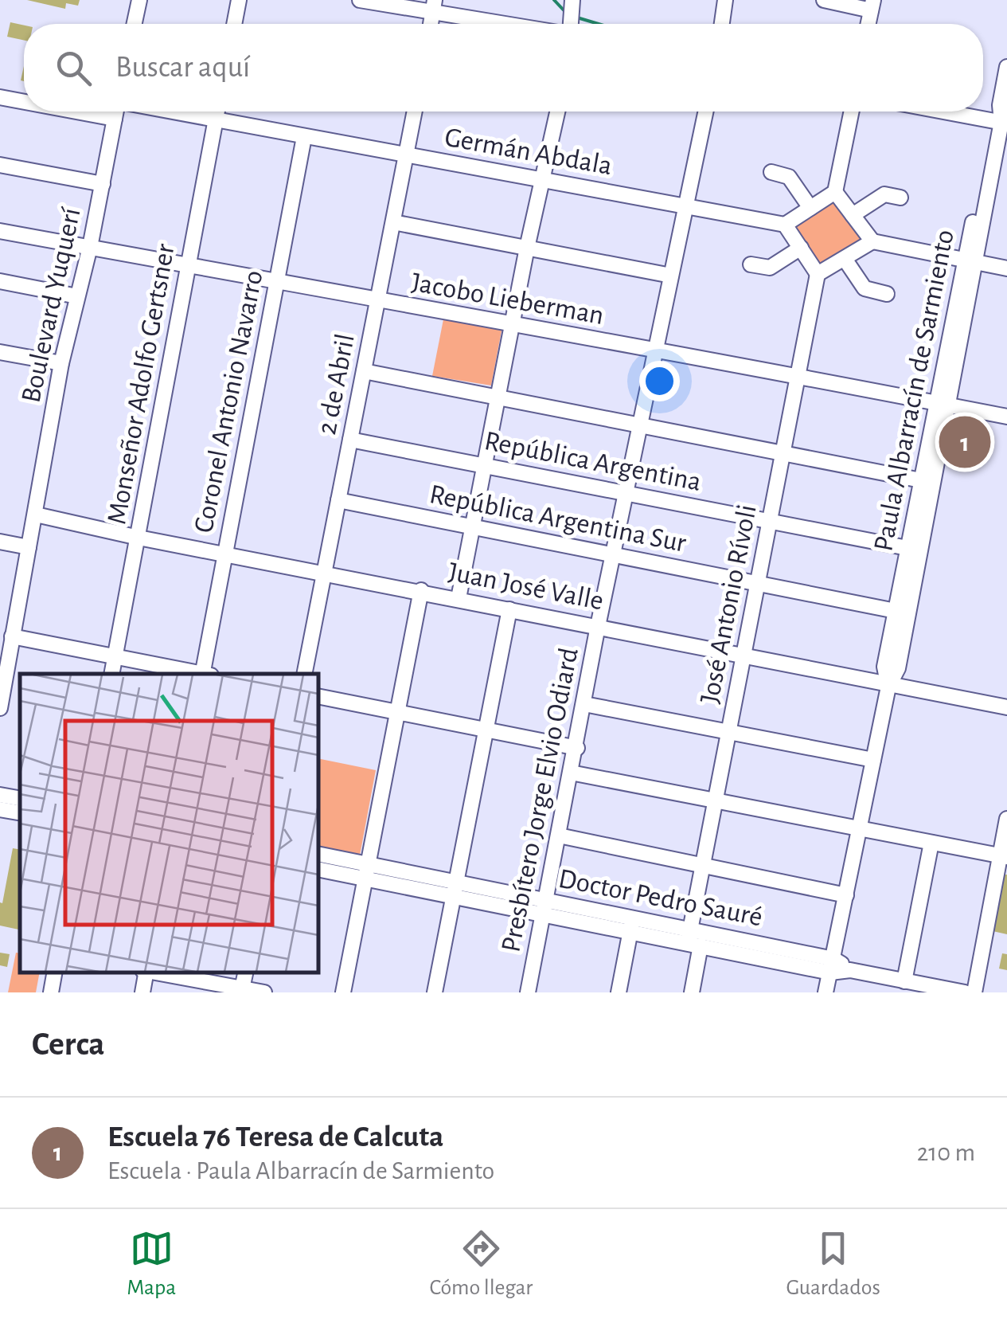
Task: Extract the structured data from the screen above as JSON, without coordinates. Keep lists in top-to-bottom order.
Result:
{
  "streets": {
    "street": [
      "Germán Abdala",
      "Jacobo Lieberman",
      "Boulevard Yuquerí",
      "Monseñor Adolfo Gertsner",
      "2 de Abril",
      "Paula Albarracín de Sarmiento",
      "Coronel Antonio Navarro",
      "República Argentina",
      "República Argentina Sur",
      "Juan José Valle",
      "José Antonio Rívoli",
      "Presbítero Jorge Elvio Odiard",
      "Doctor Pedro Sauré"
    ]
  },
  "crossings": [
    ["Germán Abdala", "Monseñor Adolfo Gertsner"],
    ["Germán Abdala", "2 de Abril"],
    ["Germán Abdala", "Coronel Antonio Navarro"],
    ["Germán Abdala", "Presbítero Jorge Elvio Odiard"],
    ["Jacobo Lieberman", "Boulevard Yuquerí"],
    ["Jacobo Lieberman", "Monseñor Adolfo Gertsner"],
    ["Jacobo Lieberman", "2 de Abril"],
    ["Jacobo Lieberman", "Paula Albarracín de Sarmiento"],
    ["Jacobo Lieberman", "Coronel Antonio Navarro"],
    ["Jacobo Lieberman", "José Antonio Rívoli"],
    ["Jacobo Lieberman", "Presbítero Jorge Elvio Odiard"],
    ["Boulevard Yuquerí", "Juan José Valle"],
    ["Monseñor Adolfo Gertsner", "Juan José Valle"],
    ["2 de Abril", "República Argentina"],
    ["2 de Abril", "República Argentina Sur"],
    ["2 de Abril", "Juan José Valle"],
    ["Paula Albarracín de Sarmiento", "República Argentina"],
    ["Paula Albarracín de Sarmiento", "República Argentina Sur"],
    ["Paula Albarracín de Sarmiento", "Juan José Valle"],
    ["Paula Albarracín de Sarmiento", "Doctor Pedro Sauré"],
    ["Coronel Antonio Navarro", "Juan José Valle"],
    ["República Argentina", "José Antonio Rívoli"],
    ["República Argentina", "Presbítero Jorge Elvio Odiard"],
    ["República Argentina Sur", "José Antonio Rívoli"],
    ["República Argentina Sur", "Presbítero Jorge Elvio Odiard"],
    ["Juan José Valle", "José Antonio Rívoli"],
    ["Juan José Valle", "Presbítero Jorge Elvio Odiard"],
    ["José Antonio Rívoli", "Doctor Pedro Sauré"],
    ["Presbítero Jorge Elvio Odiard", "Doctor Pedro Sauré"]
  ],
  "page": {
    "search": "Buscar aquí",
    "pins": "1",
    "heading": "Cerca",
    "list": [
      {
        "mark": "1",
        "name": "Escuela 76 Teresa de Calcuta",
        "note": "Escuela · Paula Albarracín de Sarmiento",
        "value": "210 m"
      }
    ],
    "nav": ["Mapa", "Cómo llegar", "Guardados"]
  }
}
